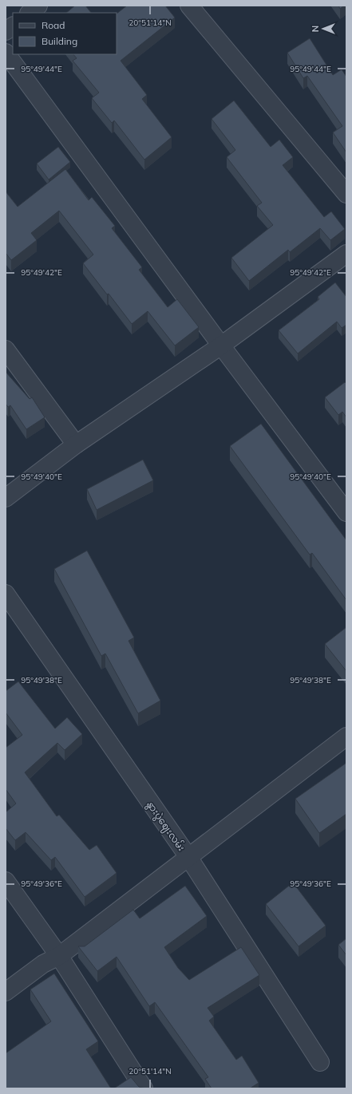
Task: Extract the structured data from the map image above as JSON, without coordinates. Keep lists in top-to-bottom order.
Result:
{
  "streets": {
    "street": ["နွားပွဲဈေးလမ်း"]
  },
  "legend": ["Road", "Building"],
  "north": "left",
  "coordinates": [
    "20°51'14\"N",
    "95°49'44\"E",
    "95°49'42\"E",
    "95°49'40\"E",
    "95°49'38\"E",
    "95°49'36\"E"
  ]
}
